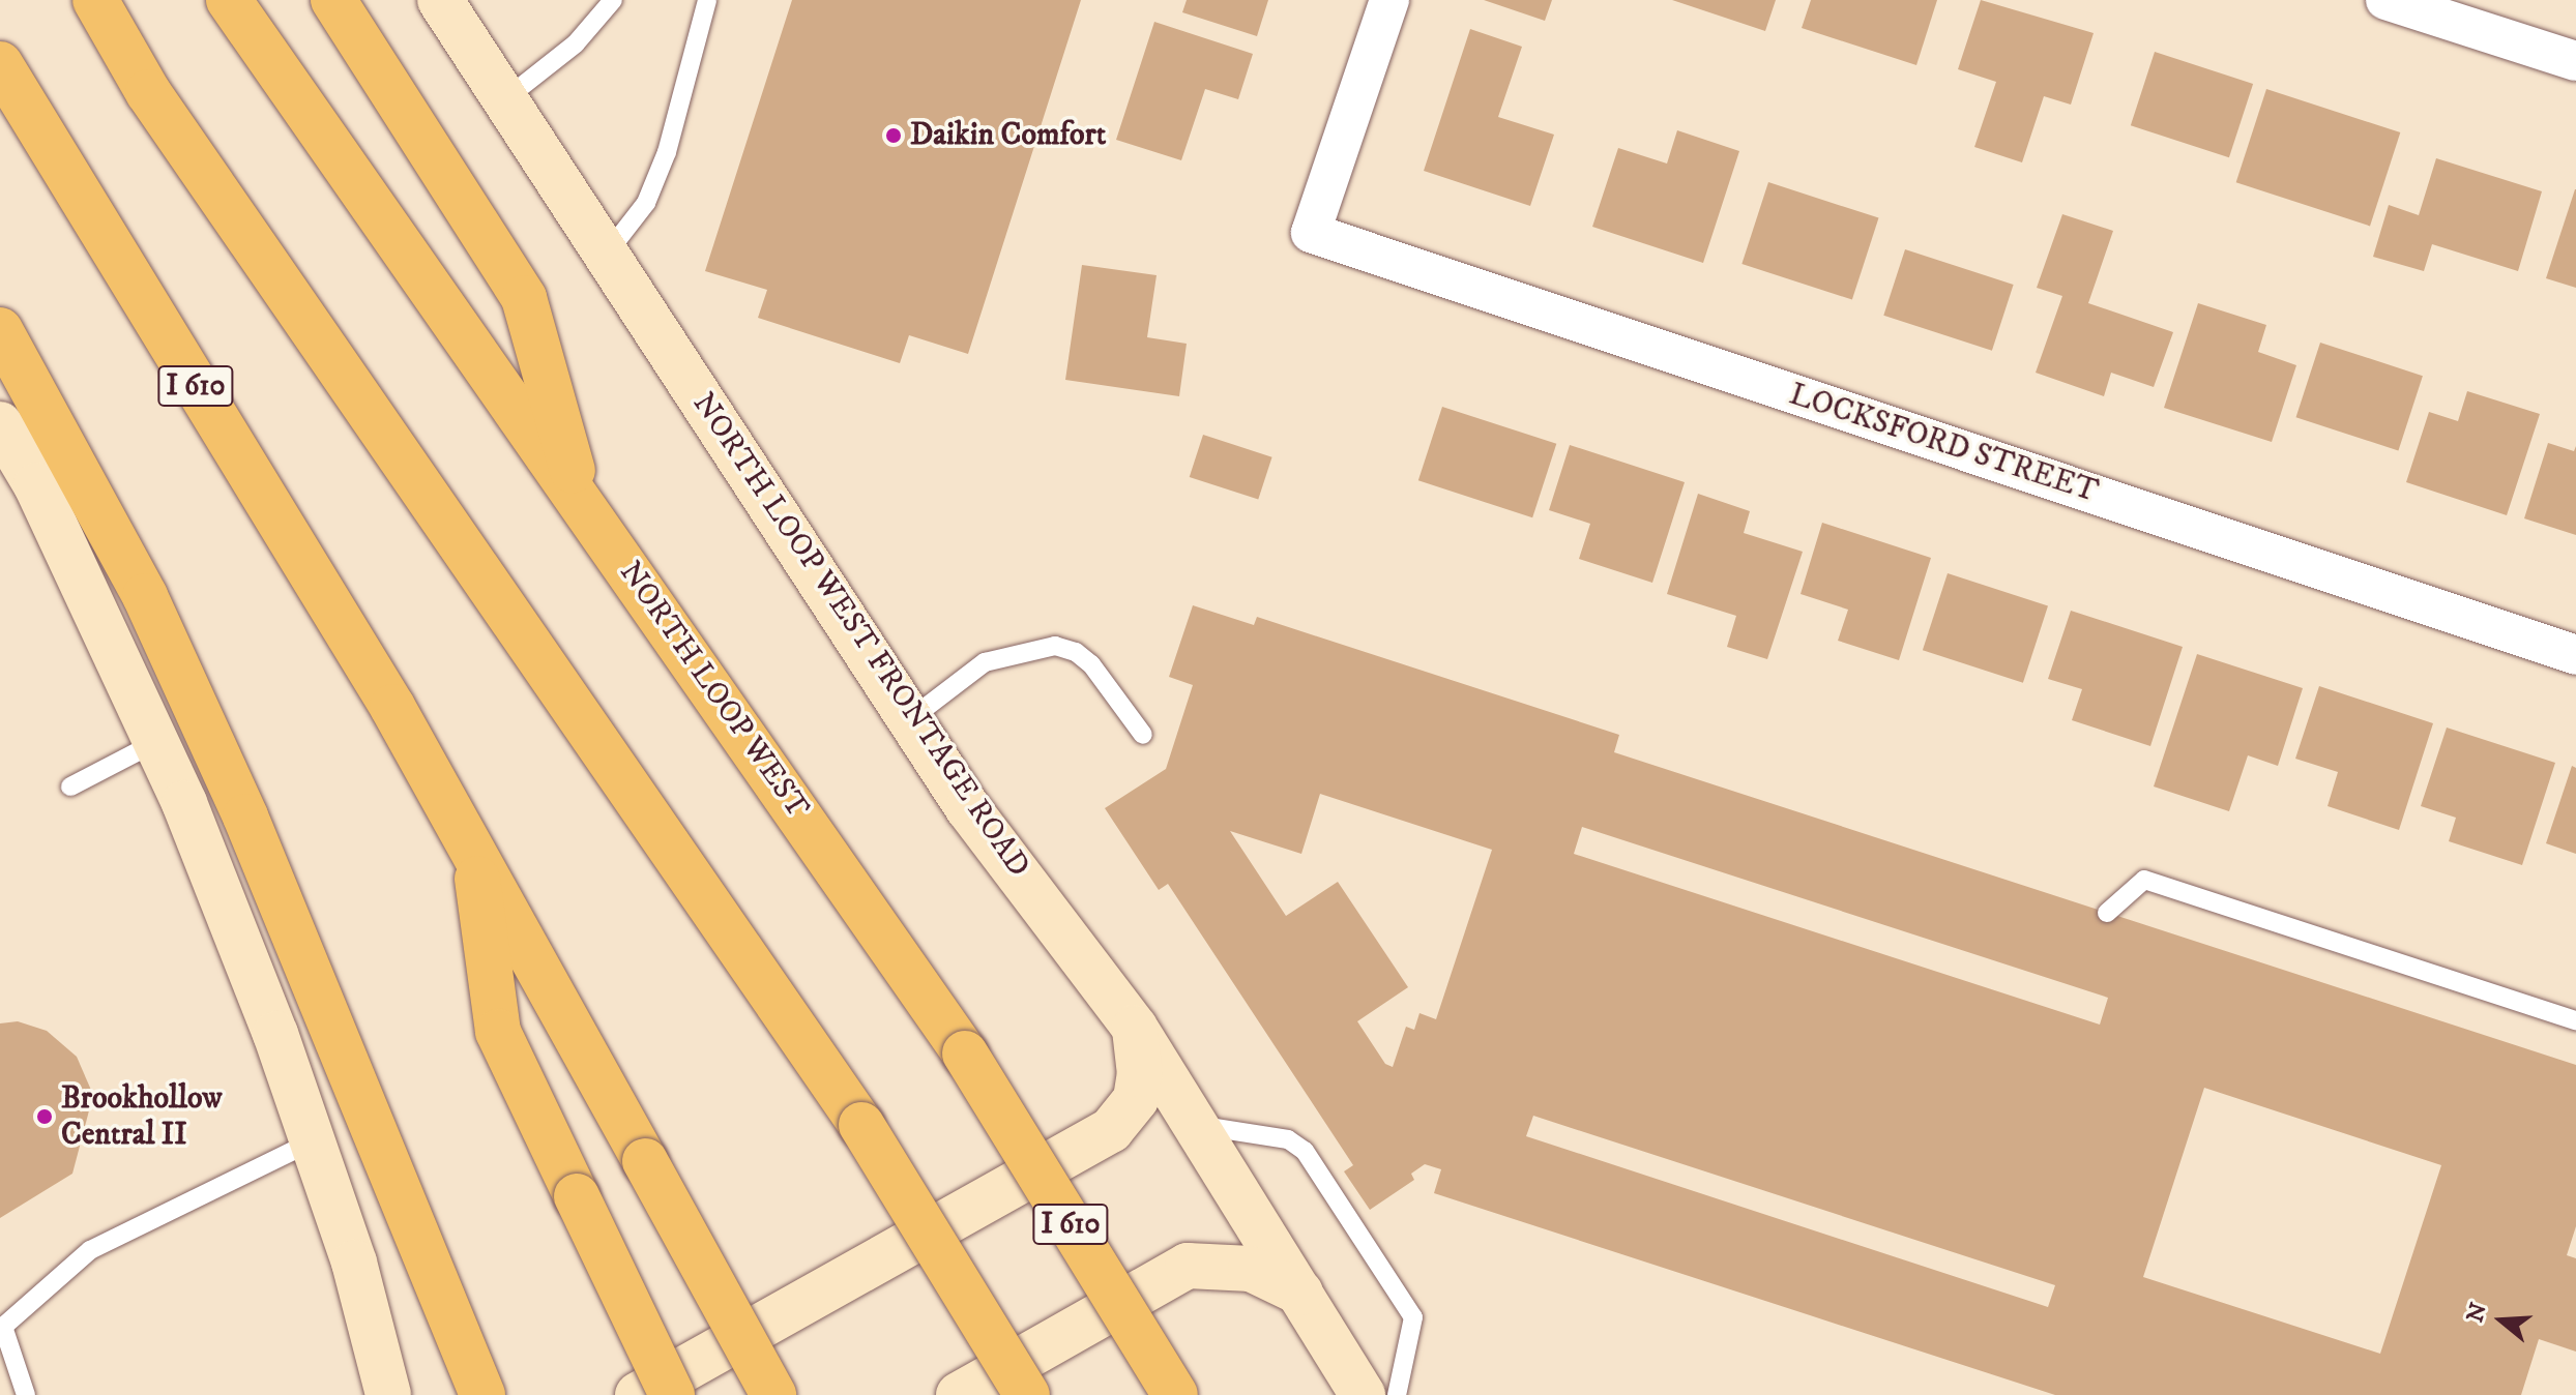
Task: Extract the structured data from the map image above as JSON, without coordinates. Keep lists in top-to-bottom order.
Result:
{
  "streets": {
    "highway": ["I 610", "NORTH LOOP WEST"],
    "main road": ["NORTH LOOP WEST FRONTAGE ROAD"],
    "street": ["LOCKSFORD STREET"]
  },
  "places": ["Daikin Comfort", "Brookhollow Central II"],
  "north": "left"
}
